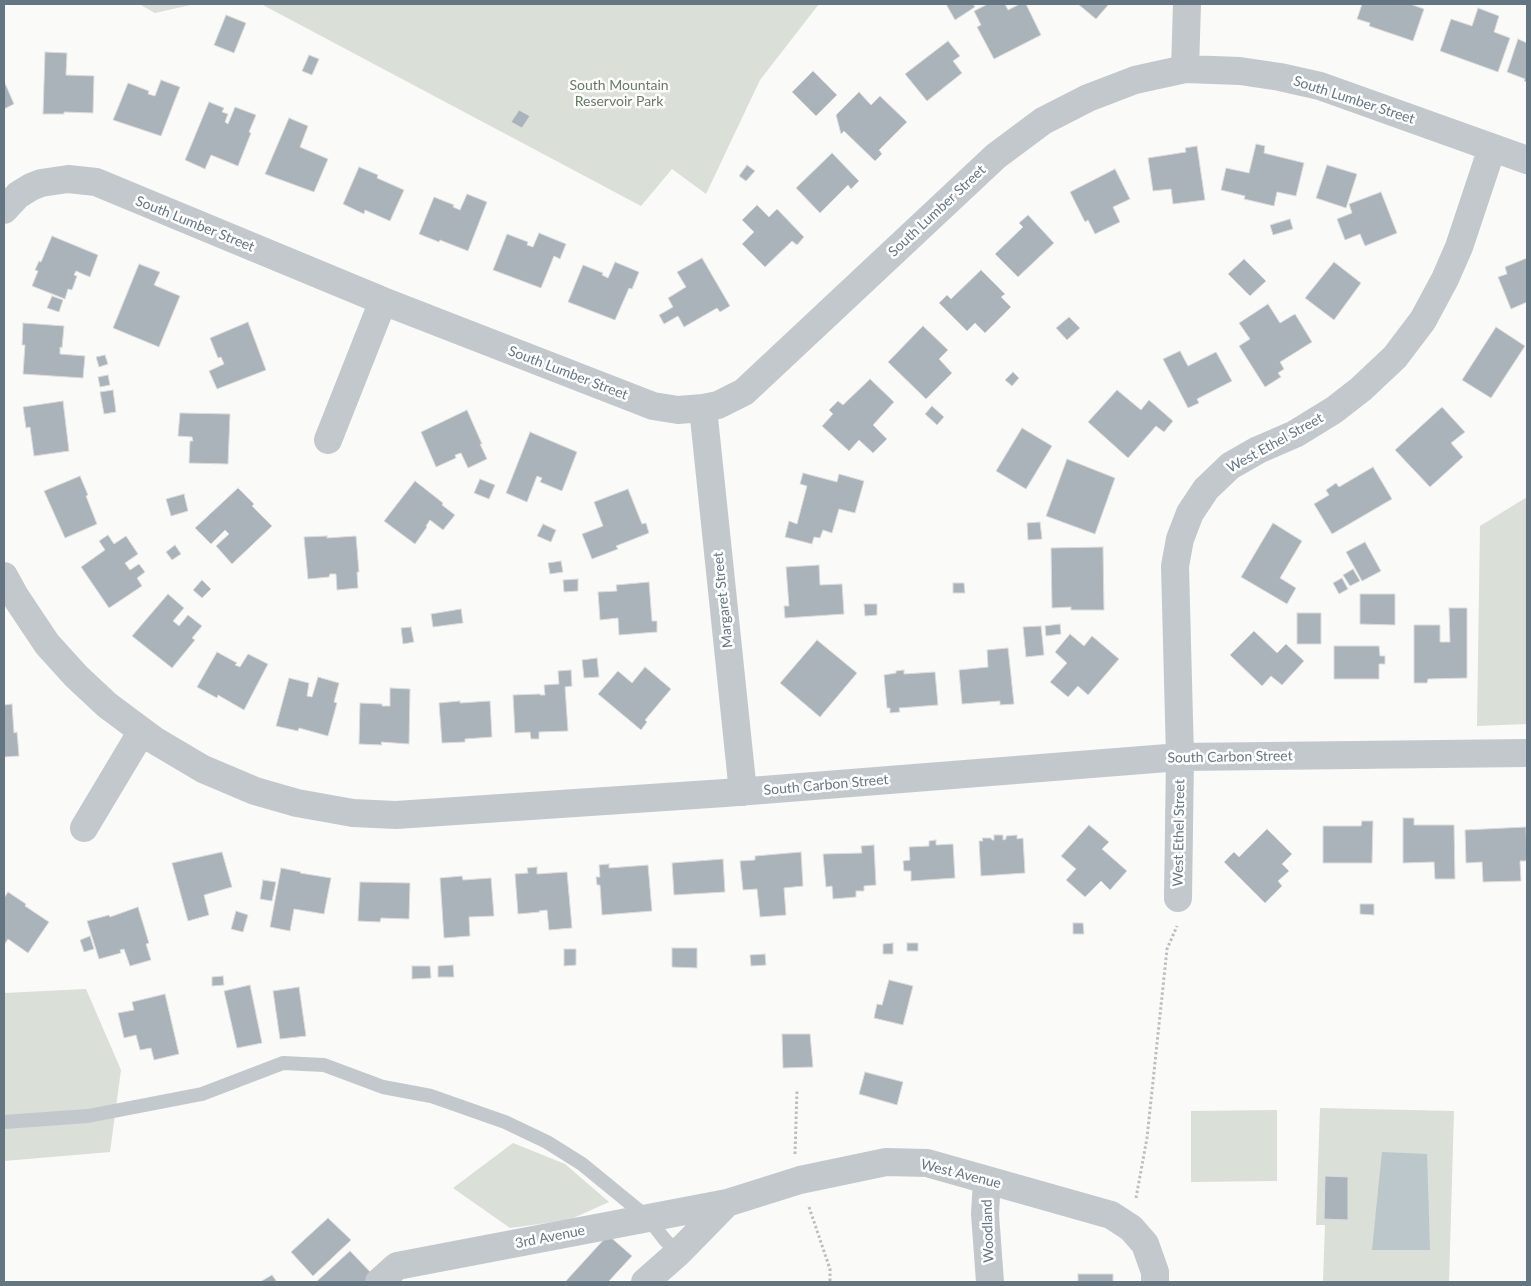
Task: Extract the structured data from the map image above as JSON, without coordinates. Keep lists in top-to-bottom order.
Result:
{
  "streets": {
    "street": [
      "South Lumber Street",
      "West Ethel Street",
      "Margaret Street",
      "South Carbon Street",
      "West Avenue",
      "Woodland",
      "3rd Avenue"
    ]
  },
  "crossings": [
    ["South Lumber Street", "West Ethel Street"],
    ["South Lumber Street", "Margaret Street"],
    ["West Ethel Street", "South Carbon Street"],
    ["Margaret Street", "South Carbon Street"],
    ["West Avenue", "Woodland"],
    ["West Avenue", "3rd Avenue"]
  ],
  "parks": ["South Mountain Reservoir Park"]
}
